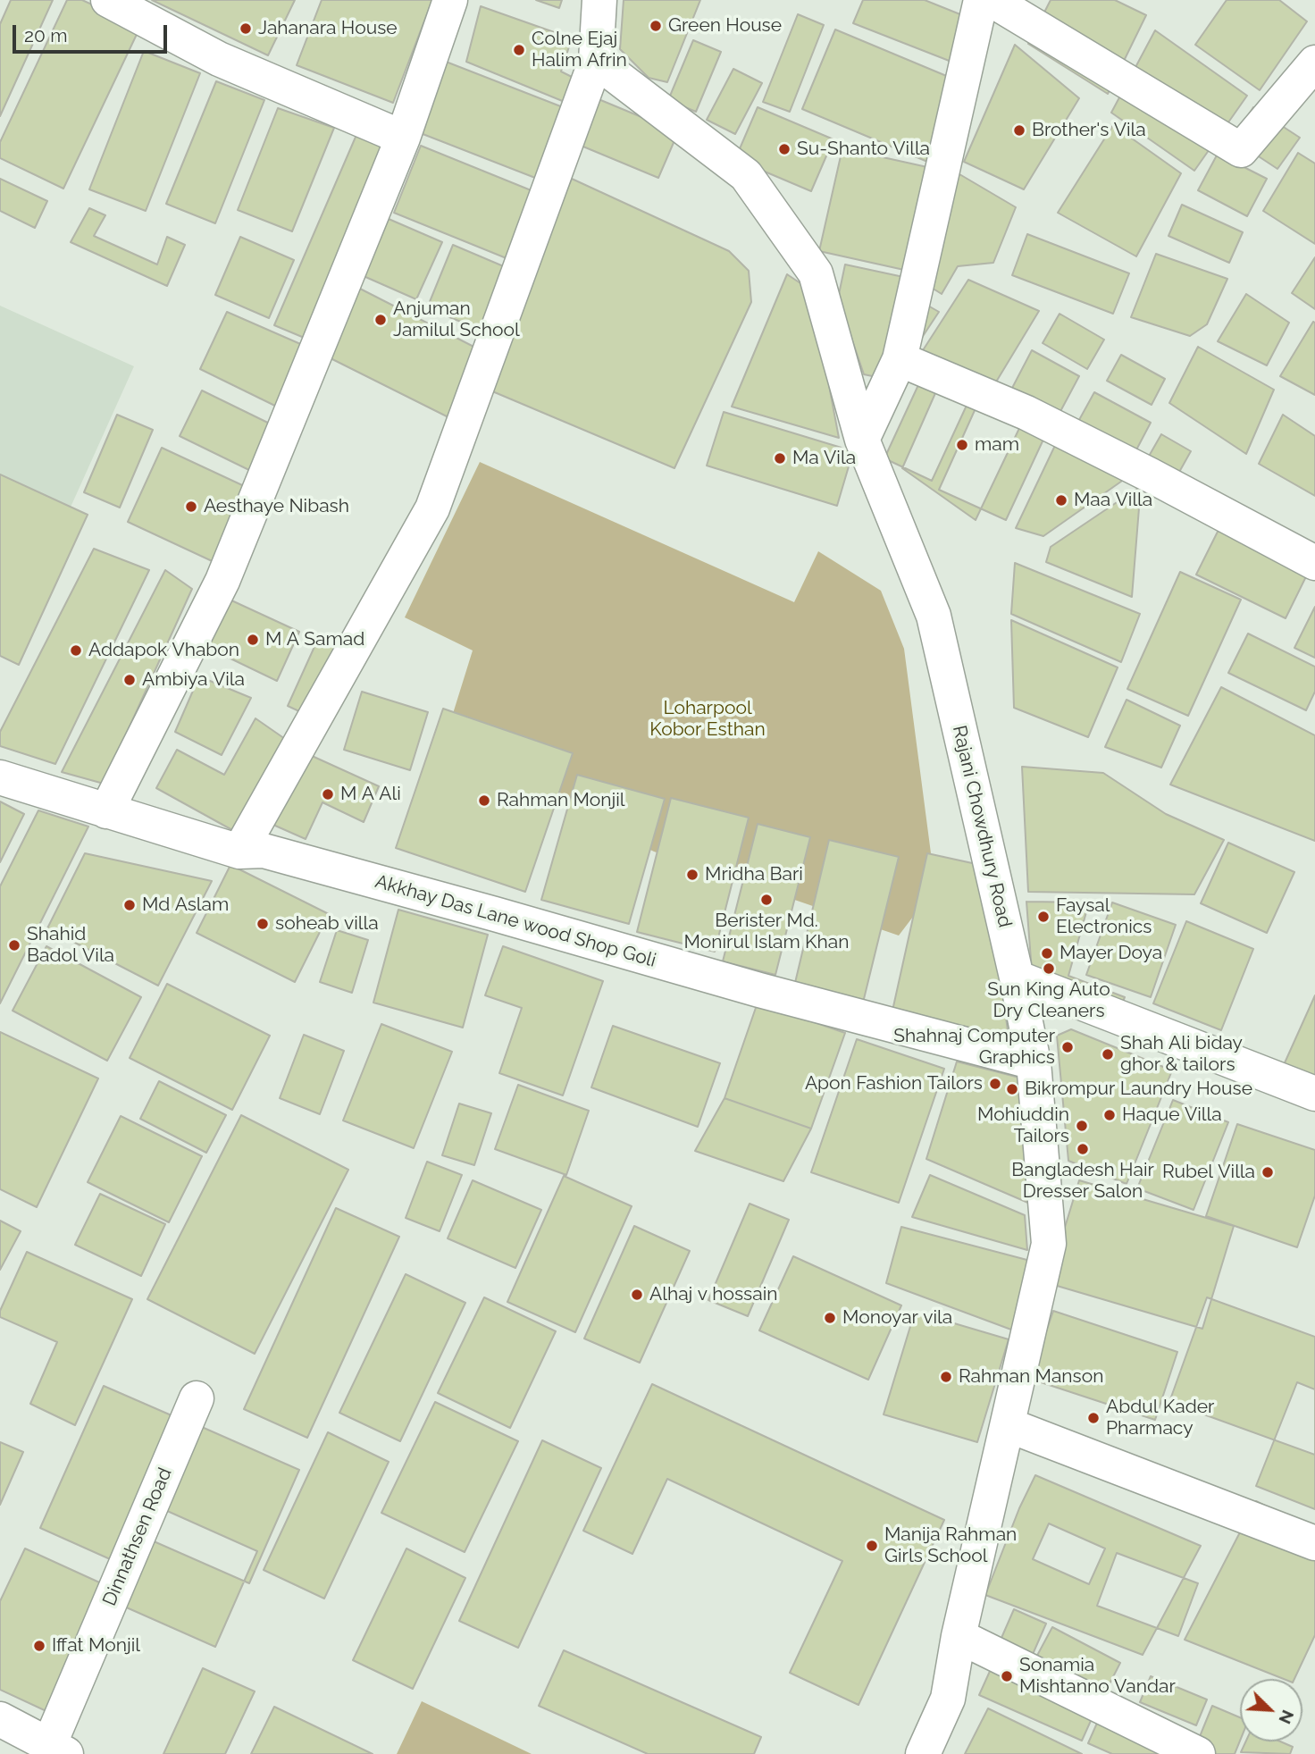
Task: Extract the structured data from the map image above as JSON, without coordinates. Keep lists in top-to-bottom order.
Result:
{
  "streets": {
    "street": ["Rajani Chowdhury Road", "Akkhay Das Lane wood Shop Goli", "Dinnathsen Road"]
  },
  "crossings": [
    ["Rajani Chowdhury Road", "Akkhay Das Lane wood Shop Goli"]
  ],
  "parks": ["Loharpool Kobor Esthan"],
  "places": [
    "Green House",
    "Jahanara House",
    "Colne Ejaj Halim Afrin",
    "Brother's Vila",
    "Su-Shanto Villa",
    "Anjuman Jamilul School",
    "mam",
    "Ma Vila",
    "Maa Villa",
    "Aesthaye Nibash",
    "M A Samad",
    "Addapok Vhabon",
    "Ambiya Vila",
    "M A Ali",
    "Rahman Monjil",
    "Mridha Bari",
    "Berister Md. Monirul Islam Khan",
    "Md Aslam",
    "Faysal Electronics",
    "soheab villa",
    "Shahid Badol Vila",
    "Mayer Doya",
    "Sun King Auto Dry Cleaners",
    "Shahnaj Computer Graphics",
    "Shah Ali biday ghor & tailors",
    "Apon Fashion Tailors",
    "Bikrompur Laundry House",
    "Haque Villa",
    "Mohiuddin Tailors",
    "Bangladesh Hair Dresser Salon",
    "Rubel Villa",
    "Alhaj v hossain",
    "Monoyar vila",
    "Rahman Manson",
    "Abdul Kader Pharmacy",
    "Manija Rahman Girls School",
    "Iffat Monjil",
    "Sonamia Mishtanno Vandar"
  ],
  "scale_bar": "20 m",
  "north": "bottom right"
}
